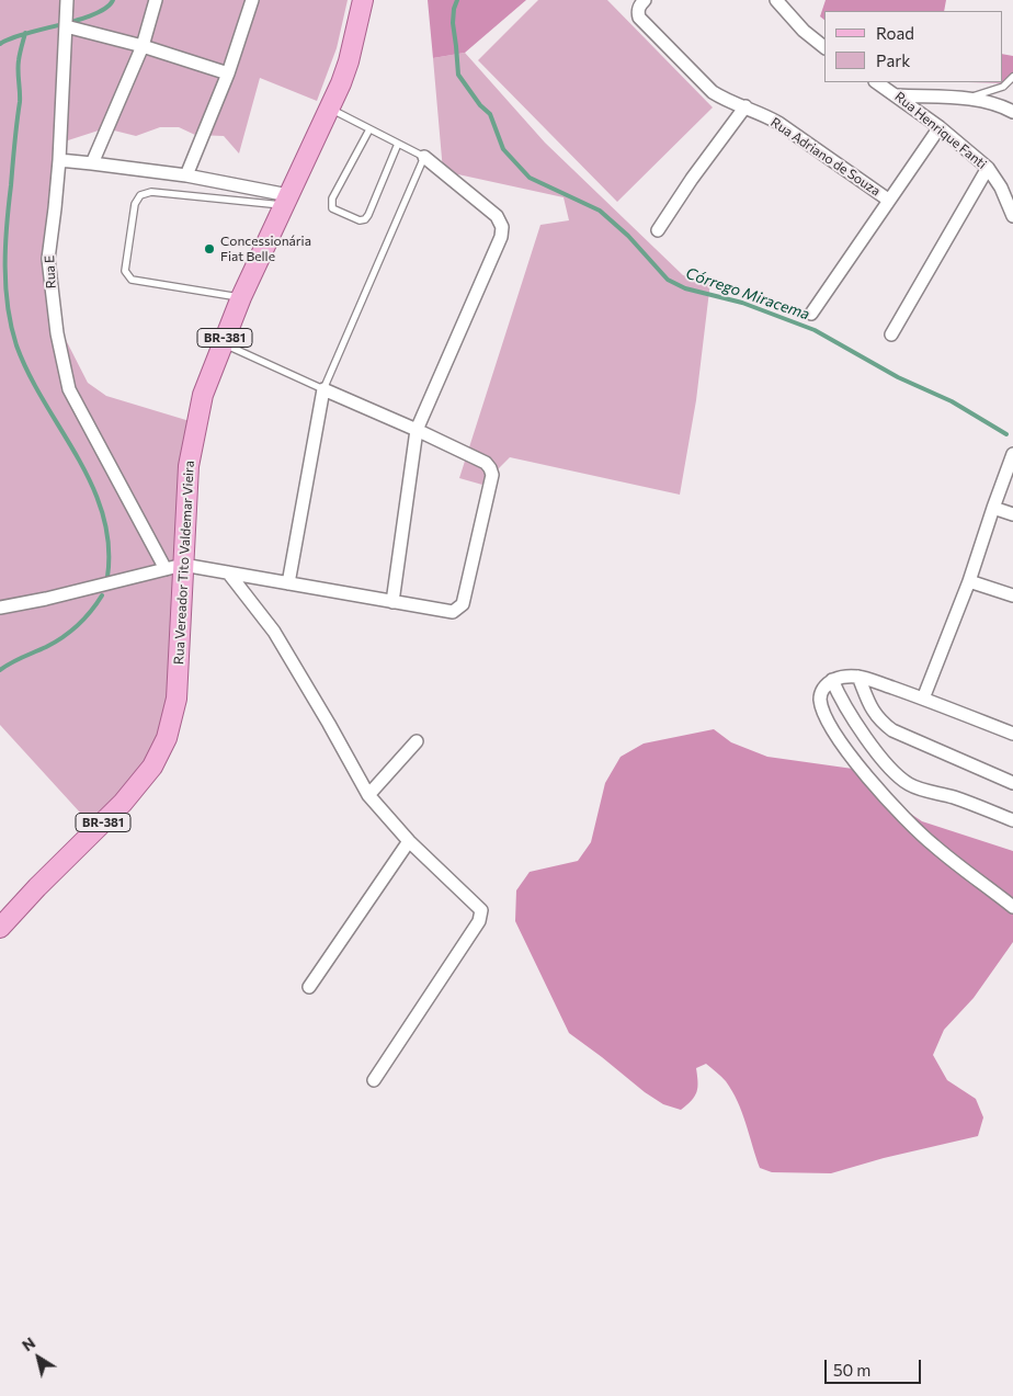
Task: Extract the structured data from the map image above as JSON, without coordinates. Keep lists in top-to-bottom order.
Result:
{
  "streets": {
    "main road": ["BR-381", "Rua Vereador Tito Valdemar Vieira"],
    "street": ["Rua Henrique Fanti", "Rua Adriano de Souza", "Rua E"]
  },
  "crossings": [
    ["Rua E", "Rua Vereador Tito Valdemar Vieira"]
  ],
  "water": ["Córrego Miracema"],
  "places": ["Concessionária Fiat Belle"],
  "legend": ["Road", "Park"],
  "scale_bar": "50 m",
  "north": "top left"
}
